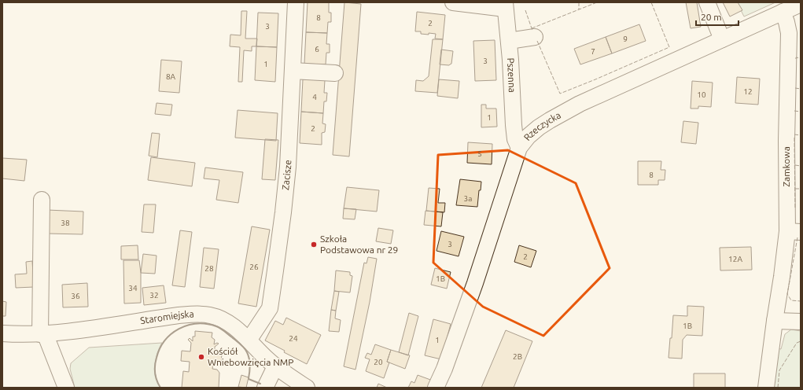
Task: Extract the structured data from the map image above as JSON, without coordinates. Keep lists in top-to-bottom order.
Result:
{
  "streets": {
    "street": [
      "Pszenna",
      "Rzeczycka",
      "Zamkowa",
      "Zacisze",
      "Staromiejska"
    ]
  },
  "crossings": [
    ["Pszenna", "Rzeczycka"],
    ["Rzeczycka", "Zamkowa"],
    ["Zacisze", "Staromiejska"]
  ],
  "places": ["Szkoła Podstawowa nr 29", "Kościół Wniebowzięcia NMP"],
  "house_numbers": [
    "8",
    "2",
    "3",
    "9",
    "6",
    "7",
    "3",
    "1",
    "8A",
    "12",
    "10",
    "4",
    "1",
    "2",
    "5",
    "8",
    "3a",
    "38",
    "3",
    "2",
    "12A",
    "26",
    "28",
    "1B",
    "34",
    "32",
    "36",
    "1B",
    "24",
    "1",
    "2B",
    "20"
  ],
  "scale_bar": "20 m"
}
